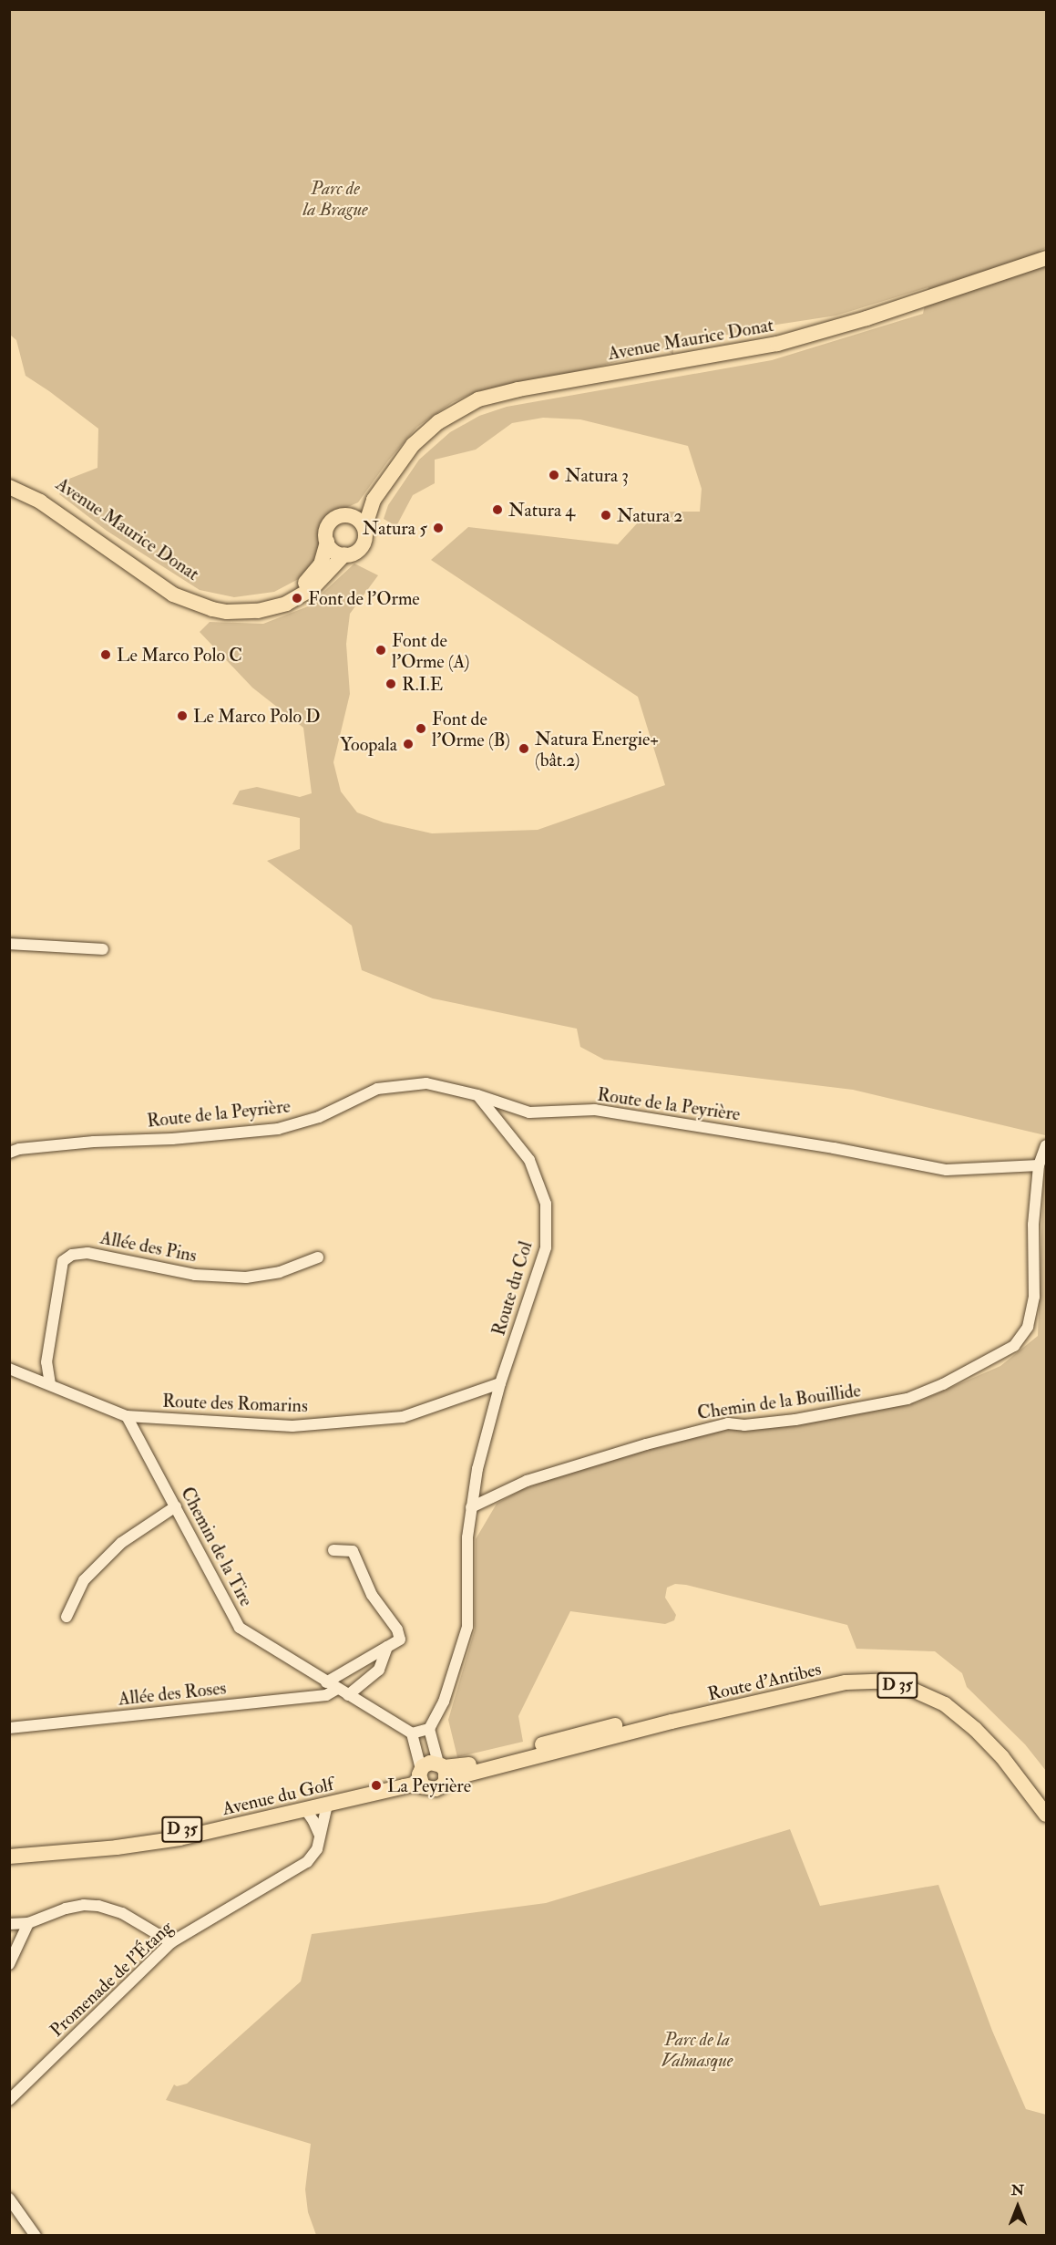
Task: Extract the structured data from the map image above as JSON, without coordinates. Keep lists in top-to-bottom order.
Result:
{
  "streets": {
    "main road": [
      "Avenue Maurice Donat",
      "Route d'Antibes",
      "D 35",
      "Avenue du Golf"
    ],
    "street": [
      "Route de la Peyrière",
      "Allée des Pins",
      "Route du Col",
      "Chemin de la Bouillide",
      "Route des Romarins",
      "Chemin de la Tire",
      "Allée des Roses",
      "Promenade de l'Étang"
    ]
  },
  "crossings": [
    ["Route de la Peyrière", "Route du Col"],
    ["Route de la Peyrière", "Chemin de la Bouillide"],
    ["Route du Col", "Chemin de la Bouillide"],
    ["Route du Col", "Route des Romarins"],
    ["Route des Romarins", "Chemin de la Tire"],
    ["Chemin de la Tire", "Allée des Roses"],
    ["Avenue du Golf", "Promenade de l'Étang"]
  ],
  "parks": ["Parc de la Brague", "Parc de la Valmasque"],
  "places": [
    "Natura 3",
    "Natura 4",
    "Natura 2",
    "Natura 5",
    "Font de l'Orme",
    "Font de l'Orme (A)",
    "Le Marco Polo C",
    "R.I.E",
    "Le Marco Polo D",
    "Font de l'Orme (B)",
    "Yoopala",
    "Natura Energie+ (bât.2)",
    "La Peyrière"
  ],
  "north": "top"
}
